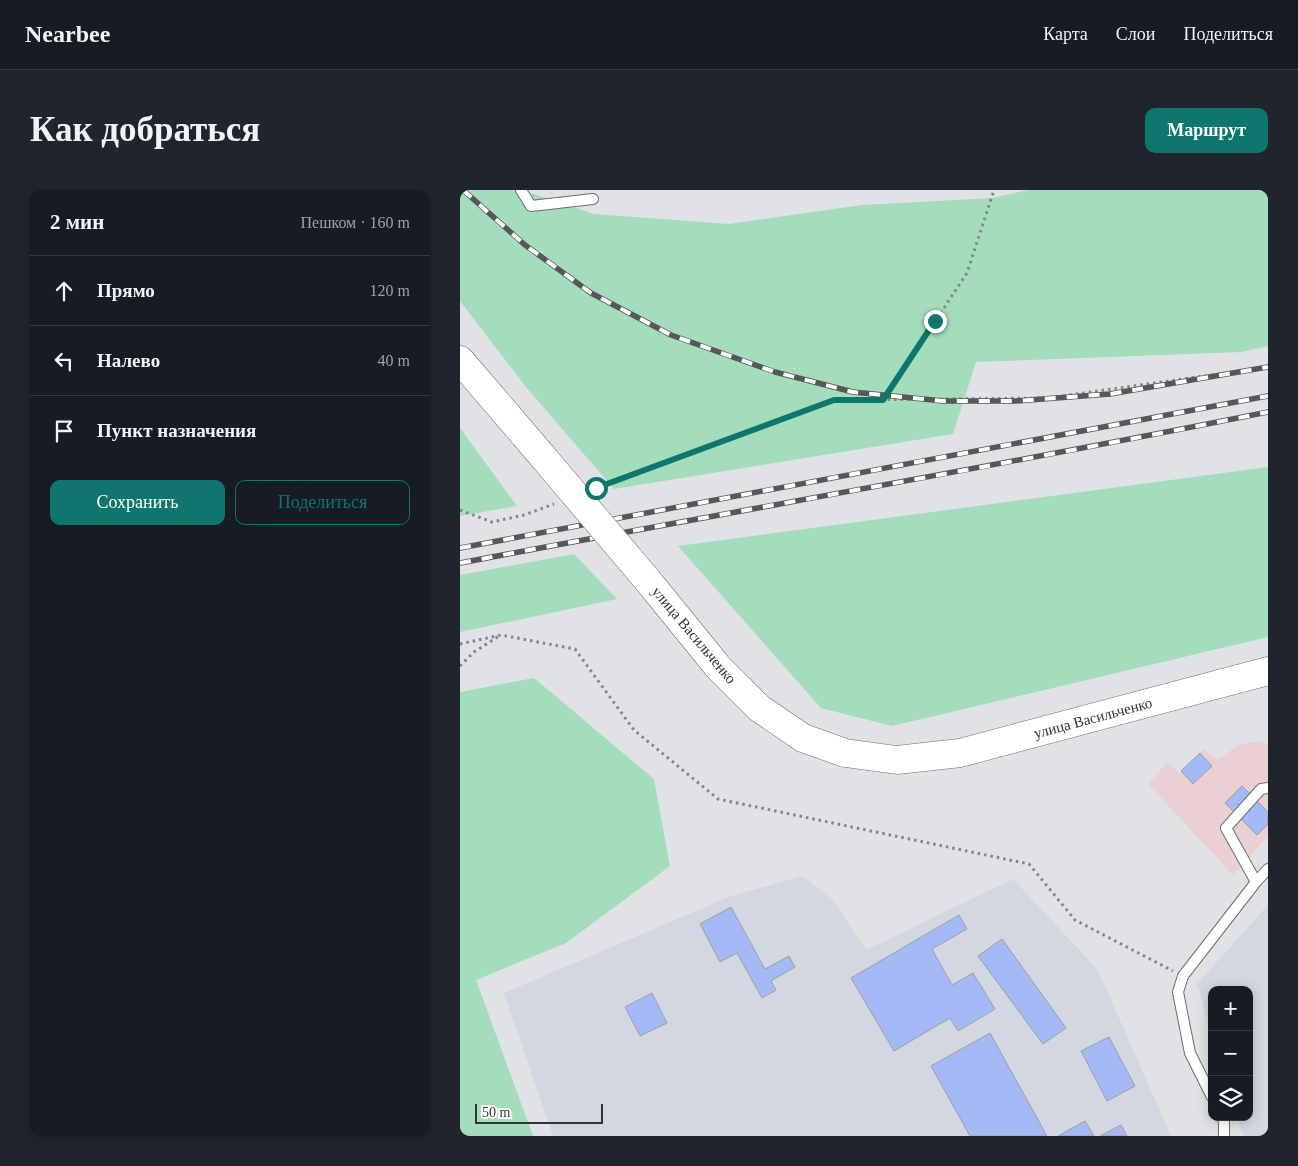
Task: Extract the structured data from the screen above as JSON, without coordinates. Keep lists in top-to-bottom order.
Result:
{
  "streets": {
    "main road": ["улица Васильченко"]
  },
  "scale_bar": "50 m",
  "page": {
    "header": "Nearbee",
    "nav": ["Карта", "Слои", "Поделиться"],
    "buttons": [
      "Маршрут",
      ["Сохранить", "Поделиться"]
    ],
    "title": "Как добраться",
    "heading": ["2 мин", "Пешком · 160 m"],
    "list": [
      ["Прямо", "120 m"],
      ["Налево", "40 m"],
      "Пункт назначения"
    ],
    "map_buttons": ["+", "−"],
    "scale": "50 m"
  }
}
